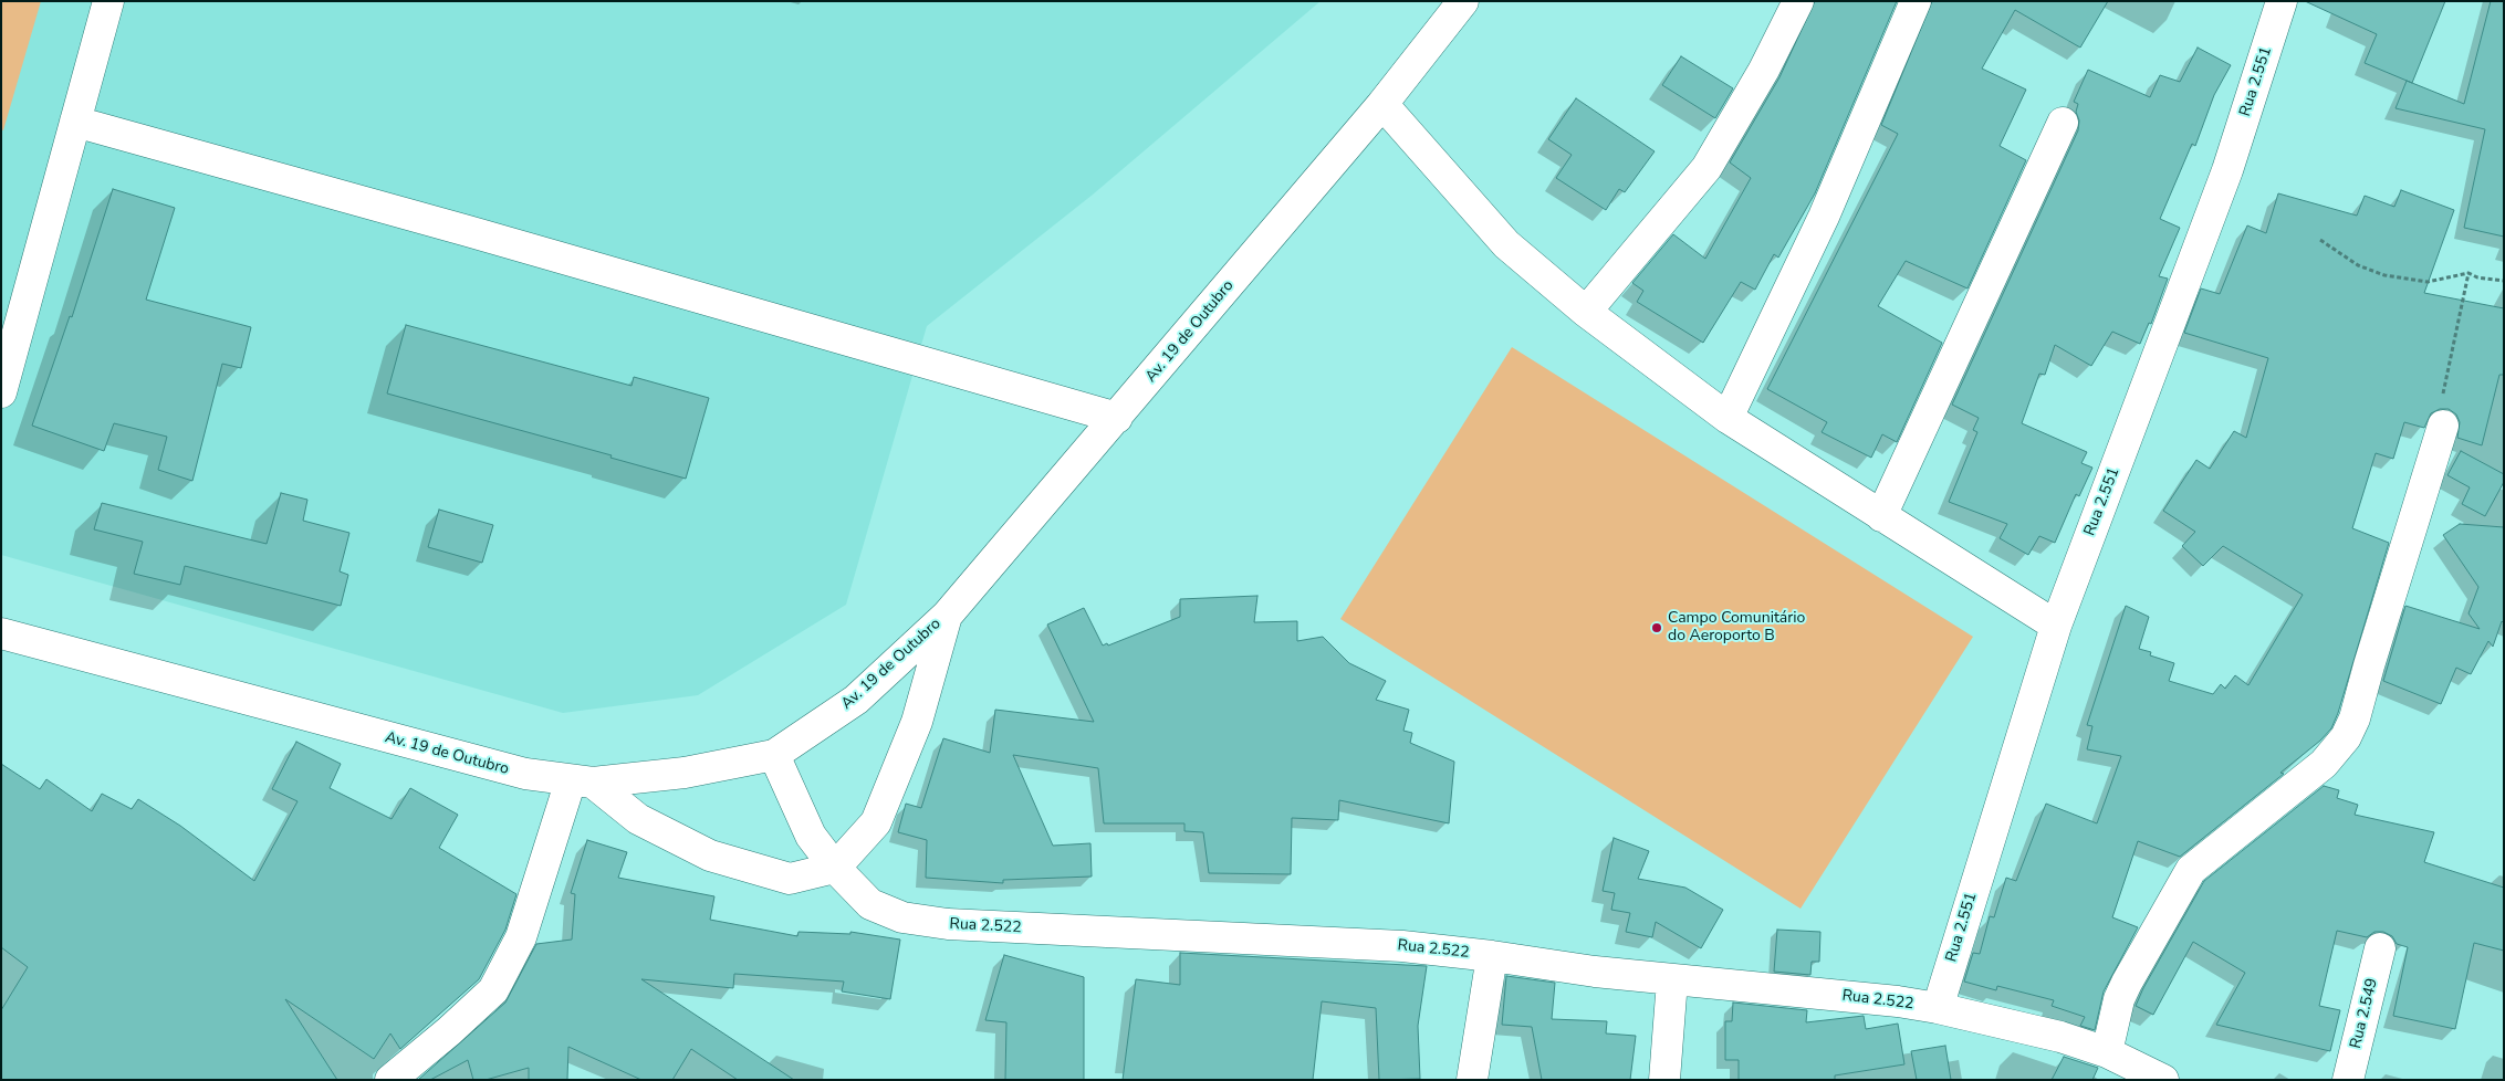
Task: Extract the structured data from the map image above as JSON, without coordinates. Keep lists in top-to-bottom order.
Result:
{
  "streets": {
    "street": [
      "Rua 2.551",
      "Av. 19 de Outubro",
      "Rua 2.522",
      "Rua 2.549"
    ]
  },
  "crossings": [
    ["Rua 2.551", "Rua 2.522"],
    ["Av. 19 de Outubro", "Rua 2.522"]
  ],
  "places": ["Campo Comunitário do Aeroporto B"]
}
